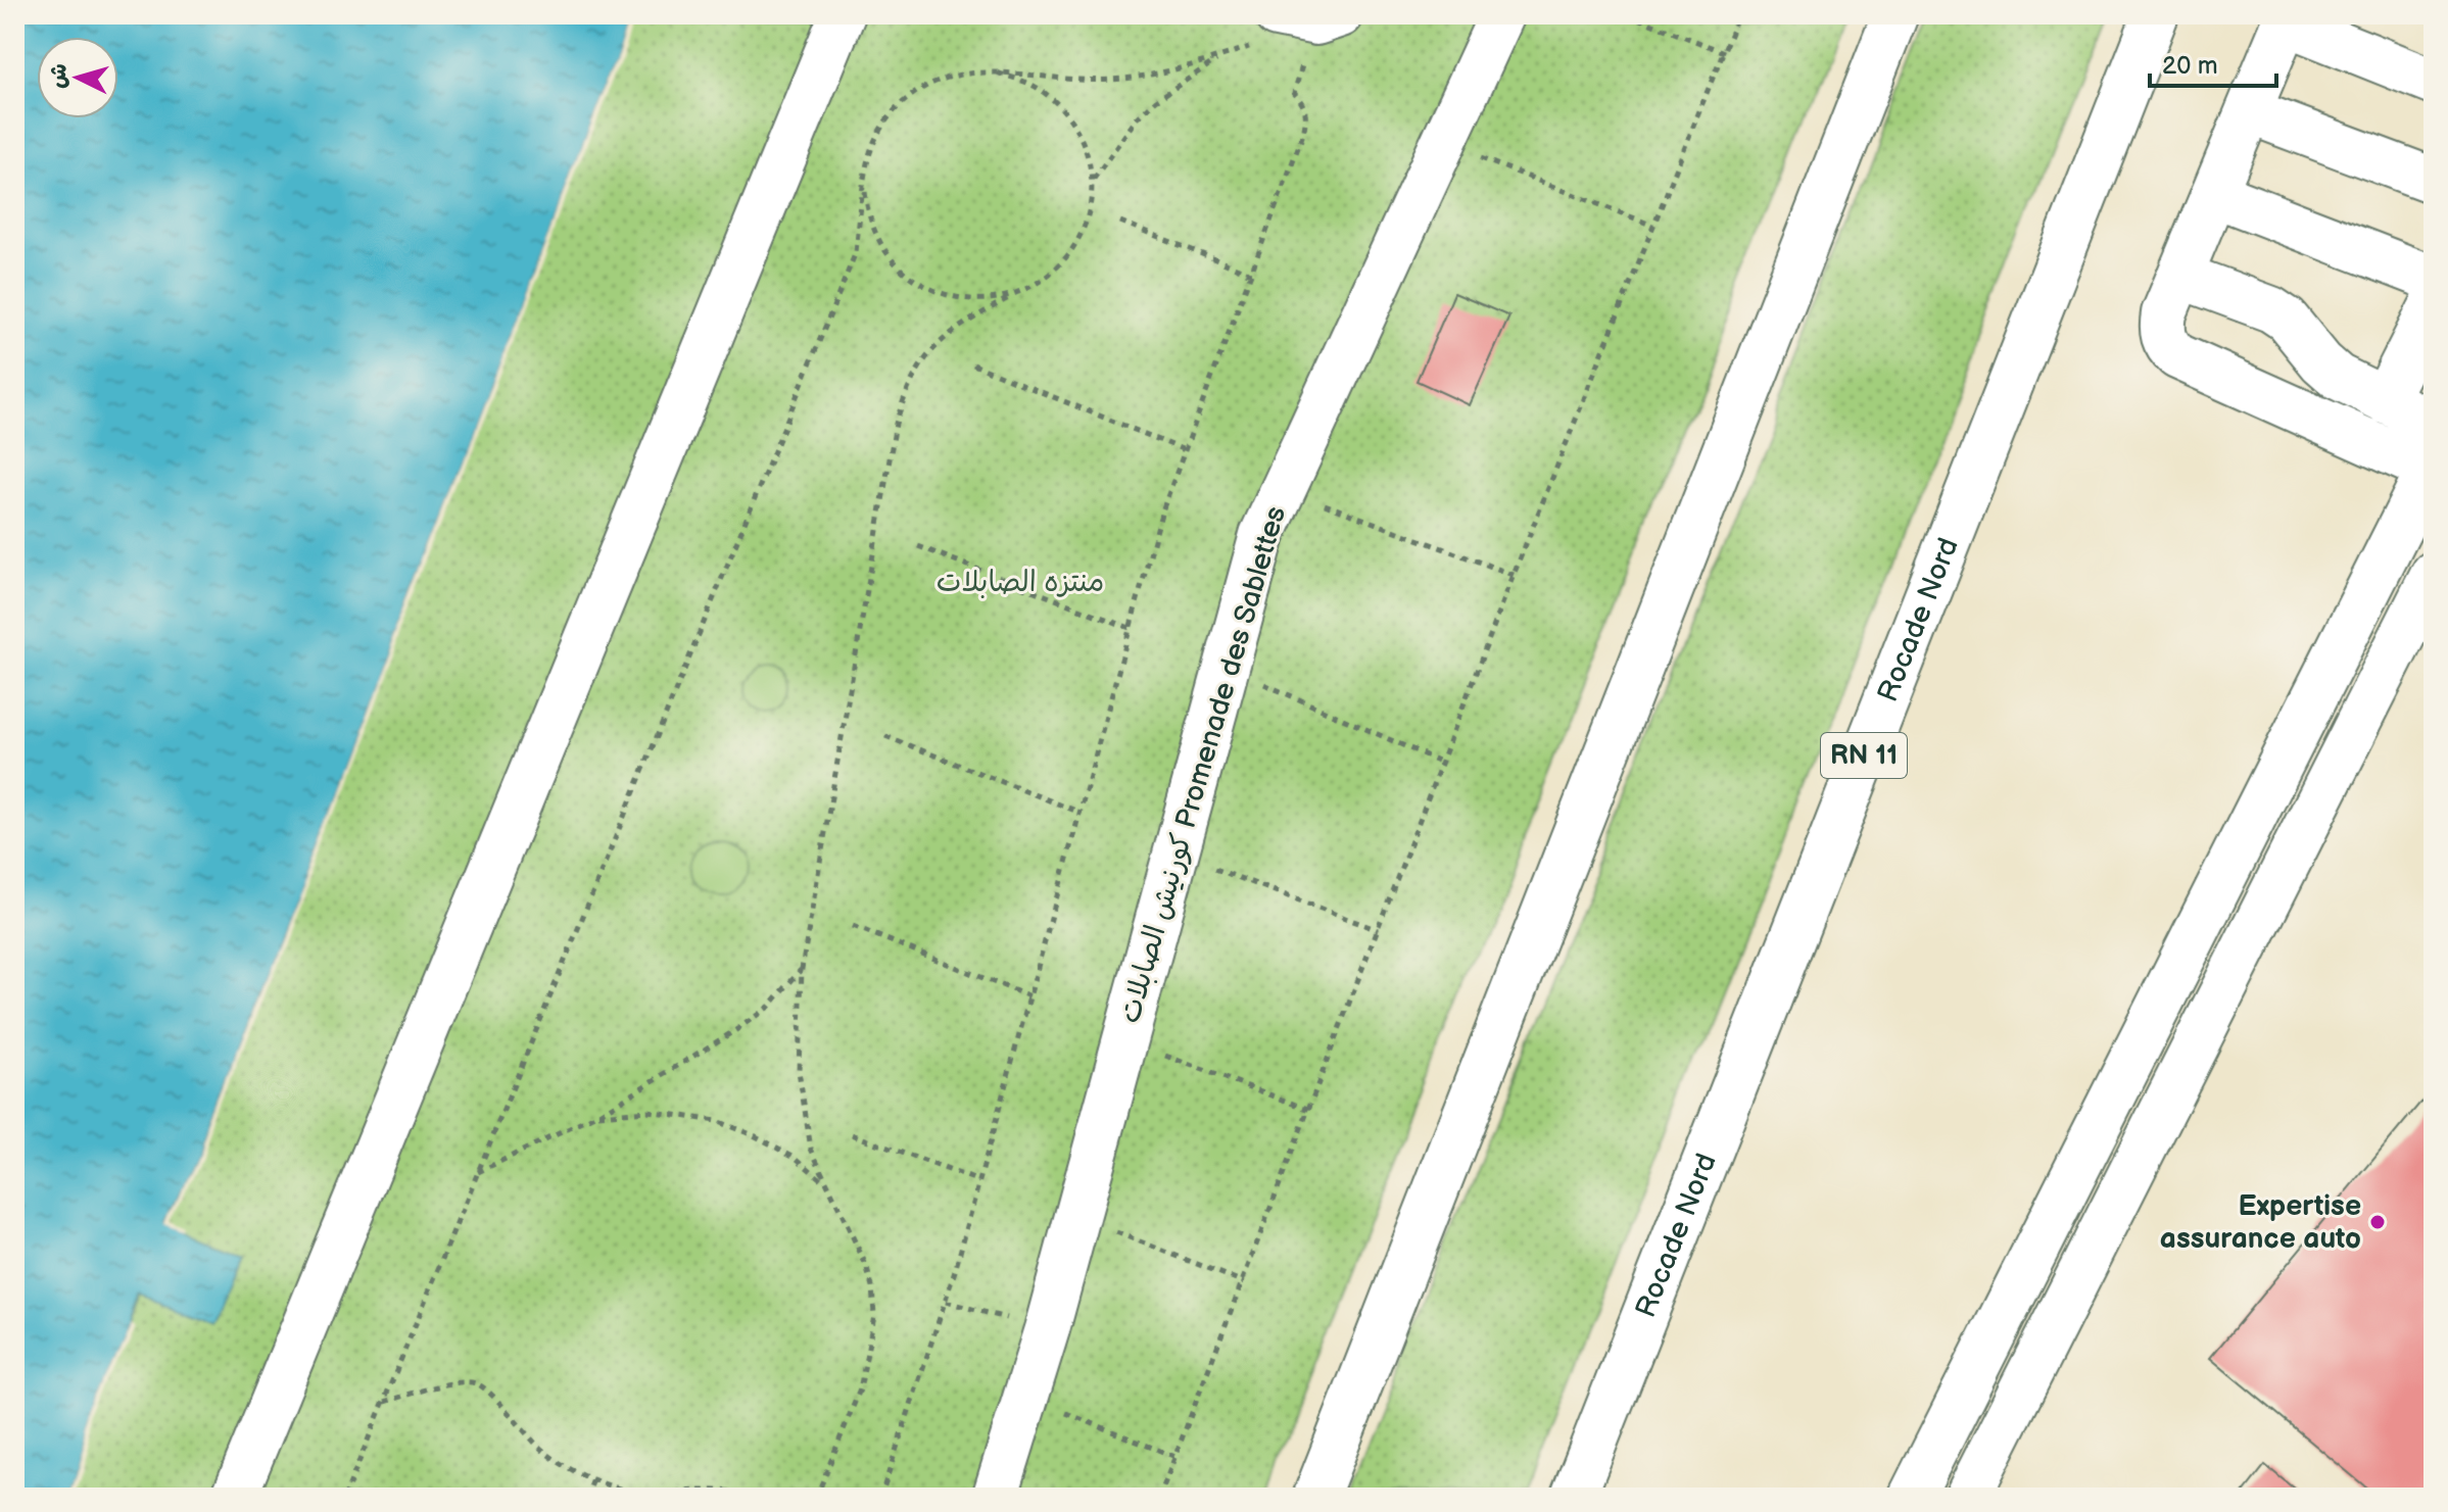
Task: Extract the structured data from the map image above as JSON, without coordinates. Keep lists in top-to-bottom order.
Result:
{
  "streets": {
    "main road": ["Rocade Nord", "RN 11", "كورنيش الصابلات Promenade des Sablettes"]
  },
  "parks": ["منتزه الصابلات"],
  "places": ["Expertise assurance auto"],
  "scale_bar": "20 m",
  "north": "left"
}
